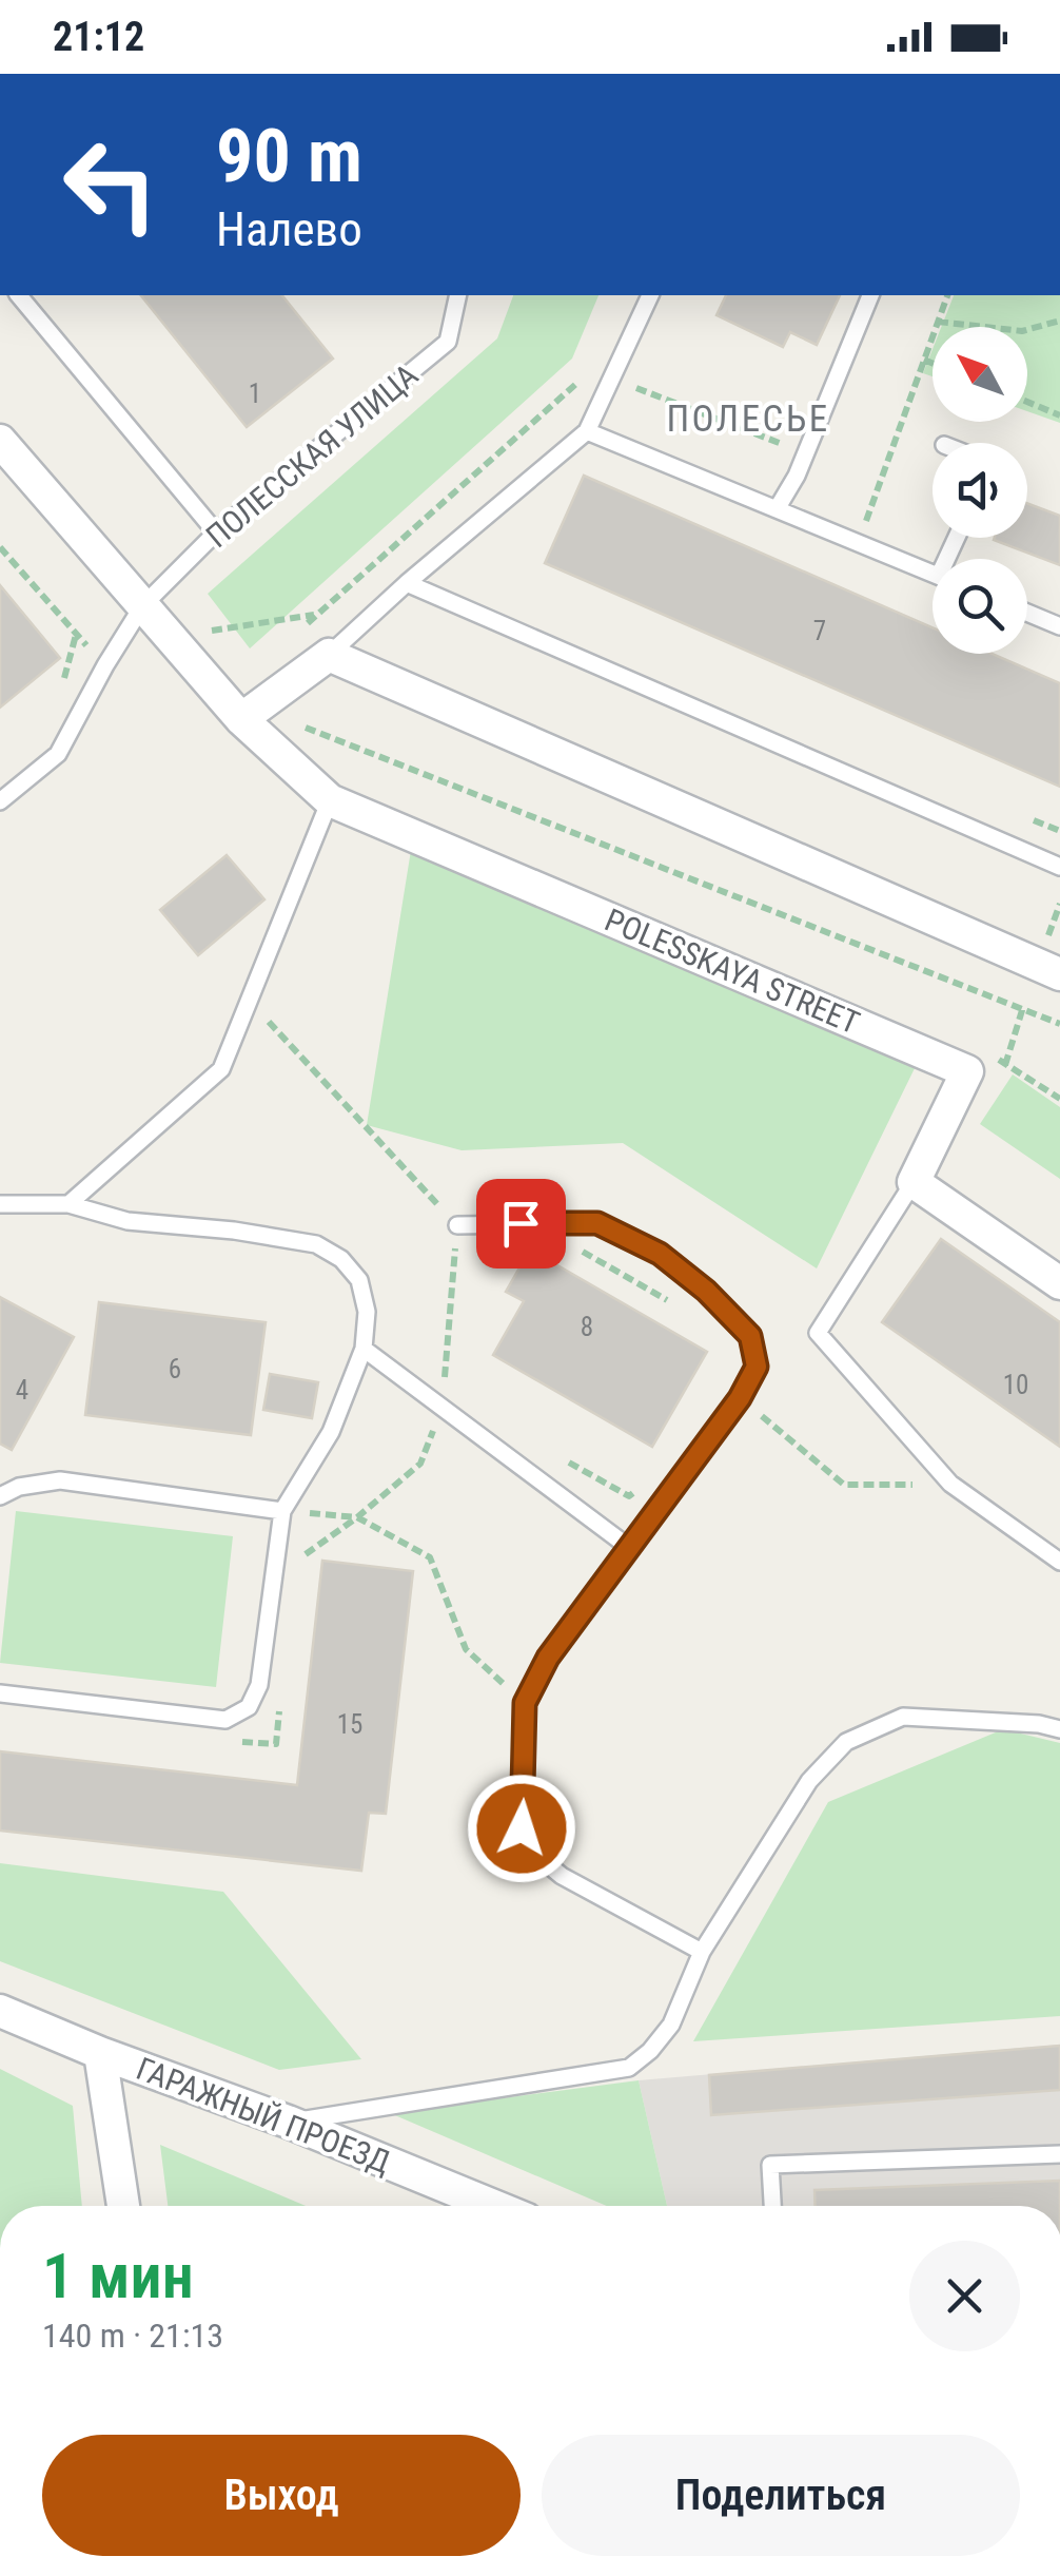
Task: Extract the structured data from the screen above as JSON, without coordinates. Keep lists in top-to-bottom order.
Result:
{
  "streets": {
    "street": ["POLESSKAYA STREET", "ГАРАЖНЫЙ ПРОЕЗД"],
    "lane": ["ПОЛЕССКАЯ УЛИЦА"]
  },
  "crossings": [
    ["ПОЛЕССКАЯ УЛИЦА", "POLESSKAYA STREET"]
  ],
  "districts": ["ПОЛЕСЬЕ"],
  "house_numbers": [
    "1",
    "7",
    "8",
    "6",
    "10",
    "4",
    "15"
  ],
  "north": "top left",
  "page": {
    "status": "21:12",
    "turn": ["90 m", "Налево"],
    "heading": ["1 мин", "140 m · 21:13"],
    "buttons": ["Выход", "Поделиться"]
  }
}
